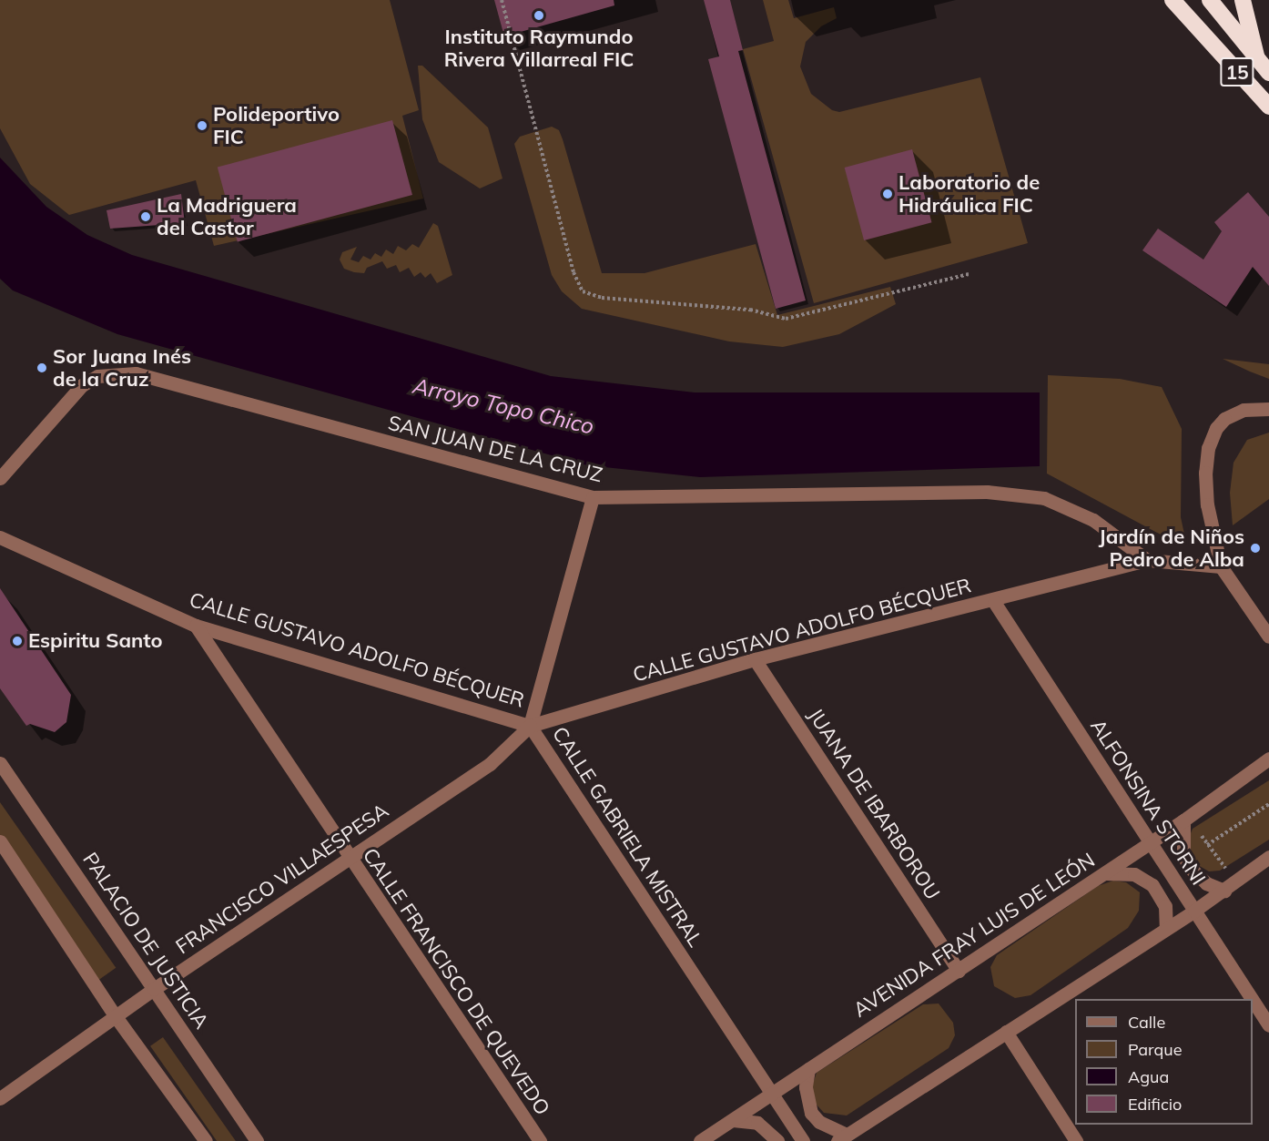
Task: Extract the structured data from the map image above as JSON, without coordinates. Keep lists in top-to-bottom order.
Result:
{
  "streets": {
    "highway": ["15"],
    "street": [
      "SAN JUAN DE LA CRUZ",
      "CALLE GUSTAVO ADOLFO BÉCQUER",
      "ALFONSINA STORNI",
      "JUANA DE IBARBOROU",
      "CALLE GABRIELA MISTRAL",
      "FRANCISCO VILLAESPESA",
      "AVENIDA FRAY LUIS DE LEÓN",
      "PALACIO DE JUSTICIA",
      "CALLE FRANCISCO DE QUEVEDO"
    ]
  },
  "crossings": [
    ["SAN JUAN DE LA CRUZ", "CALLE GUSTAVO ADOLFO BÉCQUER"],
    ["SAN JUAN DE LA CRUZ", "CALLE GABRIELA MISTRAL"],
    ["CALLE GUSTAVO ADOLFO BÉCQUER", "ALFONSINA STORNI"],
    ["CALLE GUSTAVO ADOLFO BÉCQUER", "JUANA DE IBARBOROU"],
    ["CALLE GUSTAVO ADOLFO BÉCQUER", "CALLE GABRIELA MISTRAL"],
    ["CALLE GUSTAVO ADOLFO BÉCQUER", "FRANCISCO VILLAESPESA"],
    ["CALLE GUSTAVO ADOLFO BÉCQUER", "CALLE FRANCISCO DE QUEVEDO"],
    ["ALFONSINA STORNI", "AVENIDA FRAY LUIS DE LEÓN"],
    ["JUANA DE IBARBOROU", "AVENIDA FRAY LUIS DE LEÓN"],
    ["CALLE GABRIELA MISTRAL", "FRANCISCO VILLAESPESA"],
    ["CALLE GABRIELA MISTRAL", "AVENIDA FRAY LUIS DE LEÓN"],
    ["FRANCISCO VILLAESPESA", "PALACIO DE JUSTICIA"],
    ["FRANCISCO VILLAESPESA", "CALLE FRANCISCO DE QUEVEDO"]
  ],
  "water": ["Arroyo Topo Chico"],
  "places": [
    "Instituto Raymundo Rivera Villarreal FIC",
    "Polideportivo FIC",
    "Laboratorio de Hidráulica FIC",
    "La Madriguera del Castor",
    "Sor Juana Inés de la Cruz",
    "Jardín de Niños Pedro de Alba",
    "Espiritu Santo"
  ],
  "legend": [
    "Calle",
    "Parque",
    "Agua",
    "Edificio"
  ]
}
